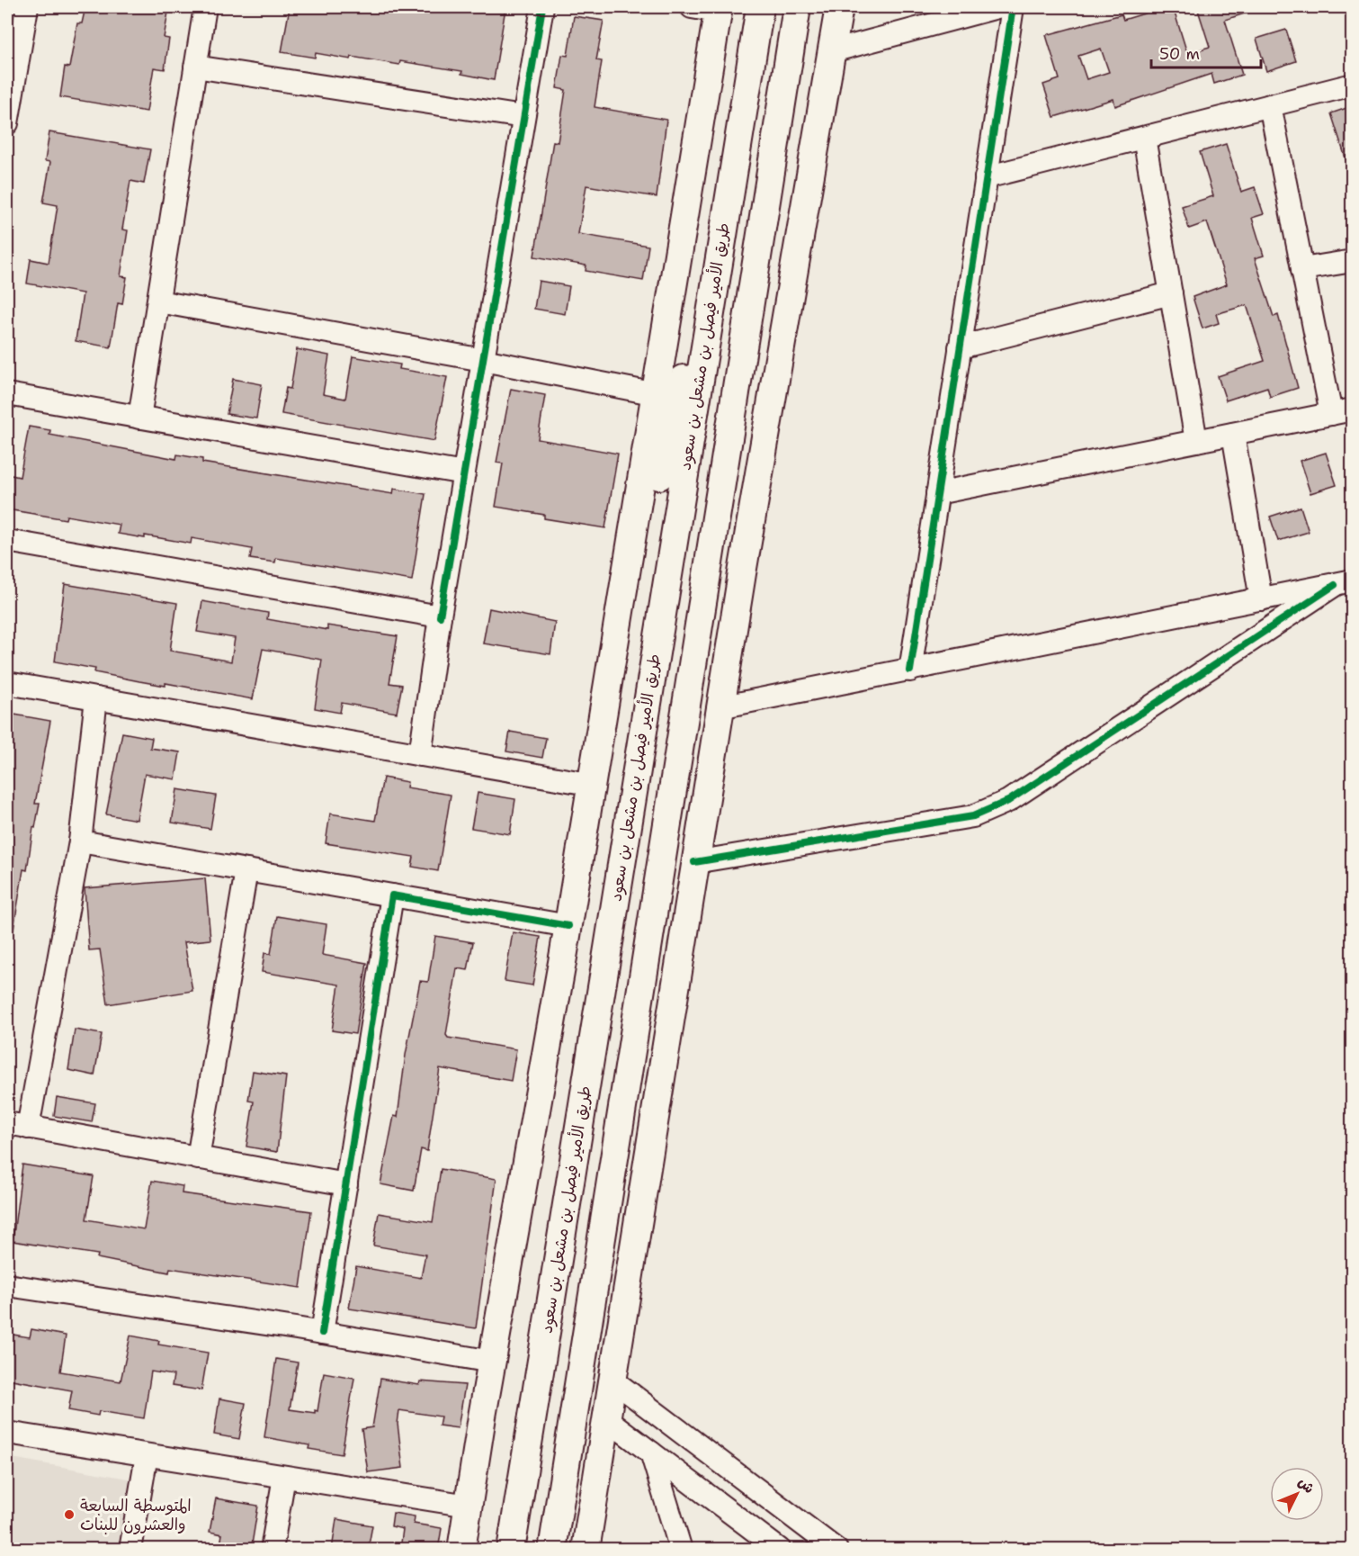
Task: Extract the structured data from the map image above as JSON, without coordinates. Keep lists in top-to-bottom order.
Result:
{
  "streets": {
    "main road": ["طريق الأمير فيصل بن مشعل بن سعود"]
  },
  "places": ["المتوسطة السابعة والعشرون للبنات"],
  "scale_bar": "50 m",
  "north": "top right"
}
